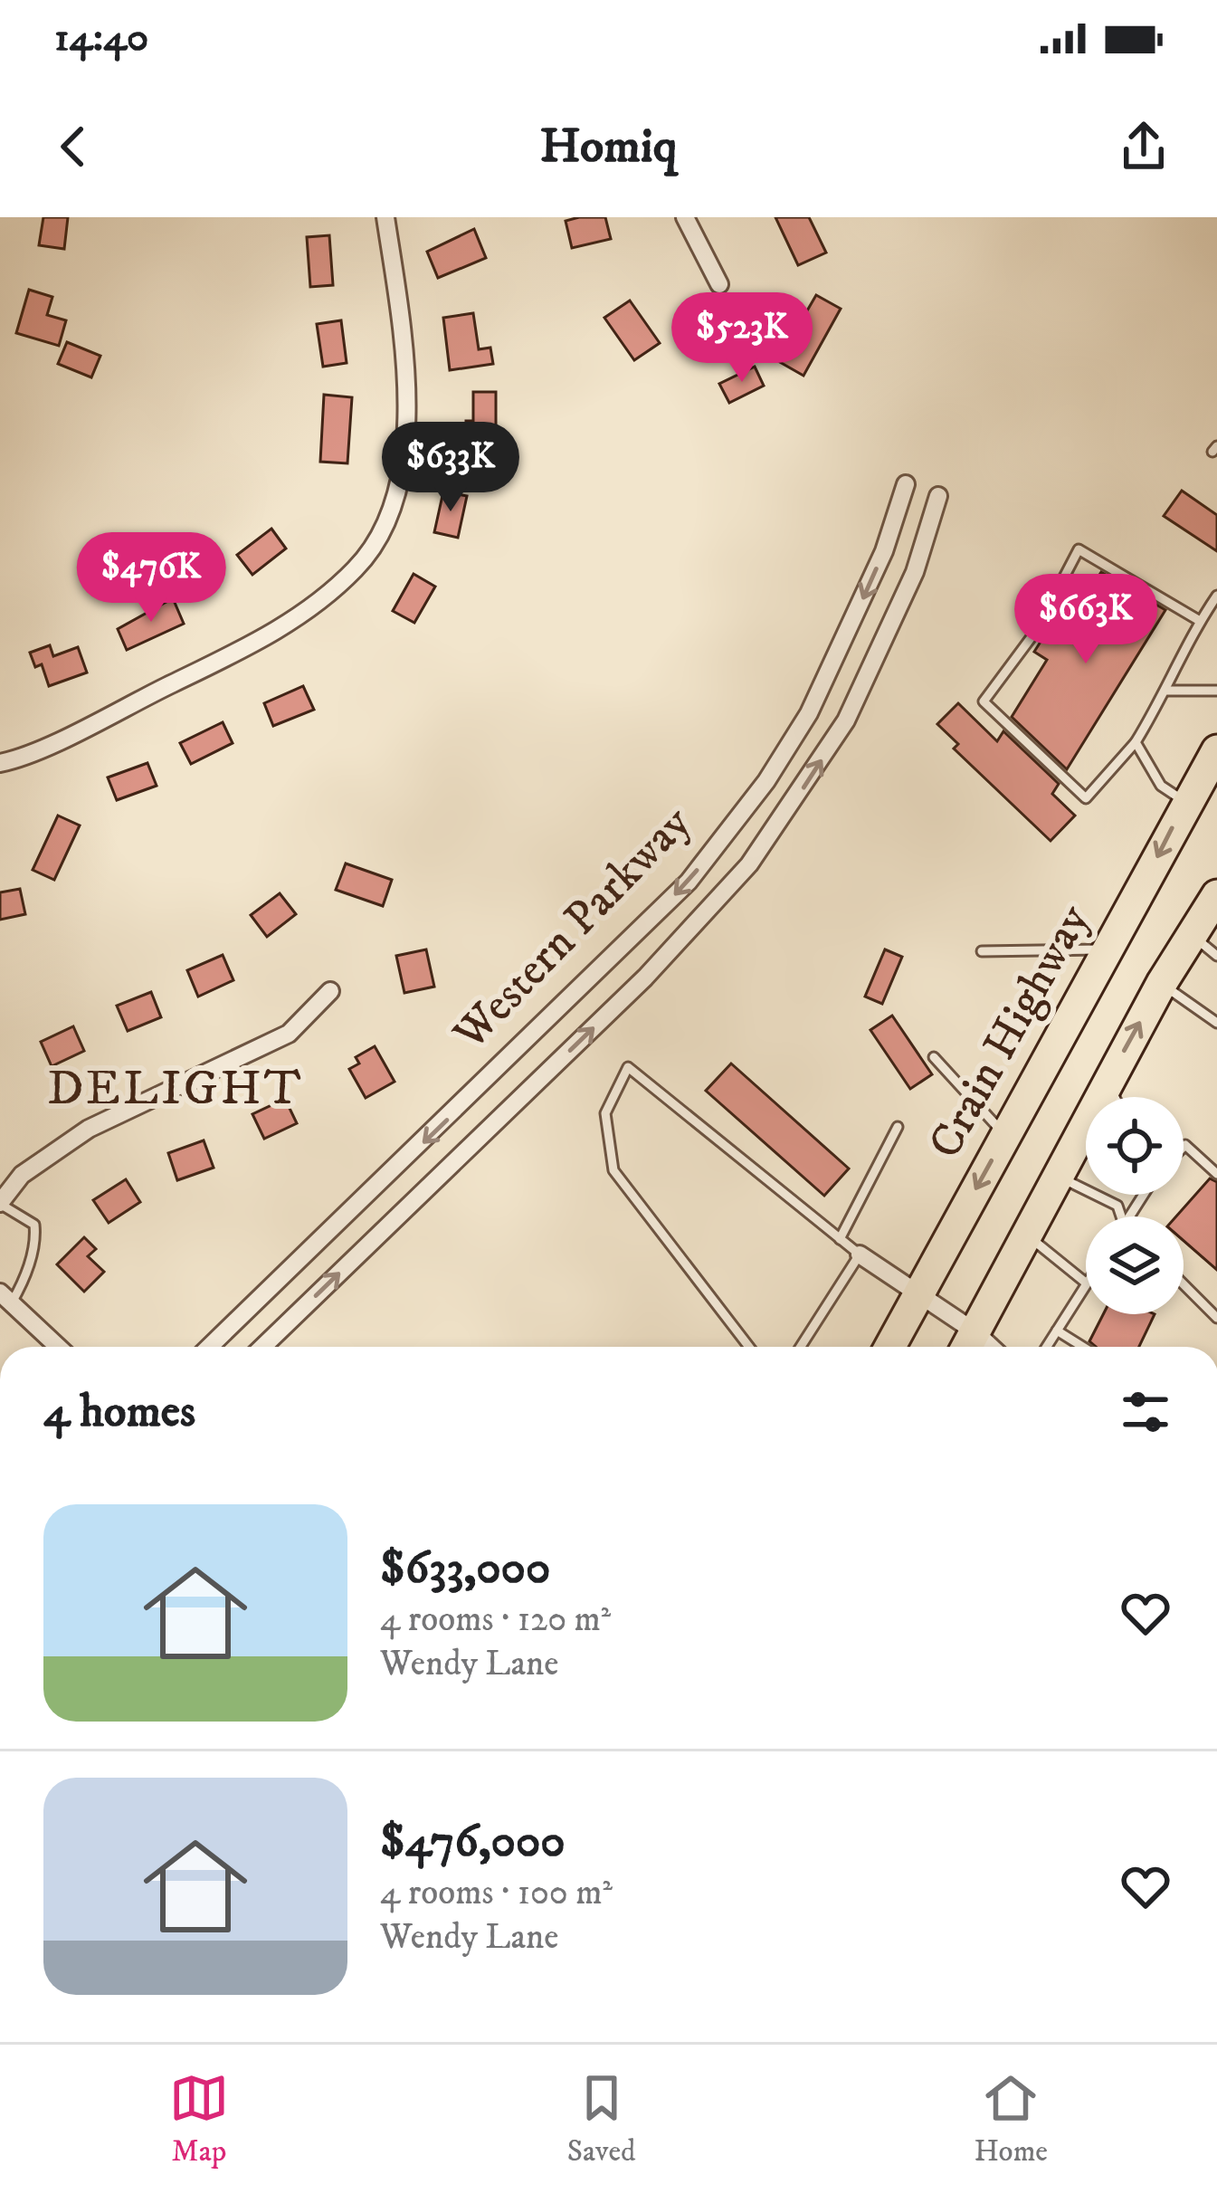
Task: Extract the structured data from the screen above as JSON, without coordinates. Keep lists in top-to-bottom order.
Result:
{
  "streets": {
    "highway": ["Crain Highway"],
    "street": ["Western Parkway"]
  },
  "districts": ["DELIGHT"],
  "page": {
    "status": "14:40",
    "header": "Homiq",
    "price": [
      "$523K",
      "$633K",
      "$476K",
      "$663K"
    ],
    "heading": "4 homes",
    "list": [
      {
        "name": "$633,000",
        "note": "4 rooms · 120 m² · Wendy Lane"
      },
      {
        "name": "$476,000",
        "note": "4 rooms · 100 m² · Wendy Lane"
      }
    ],
    "tabs": ["Map", "Saved", "Home"]
  }
}
